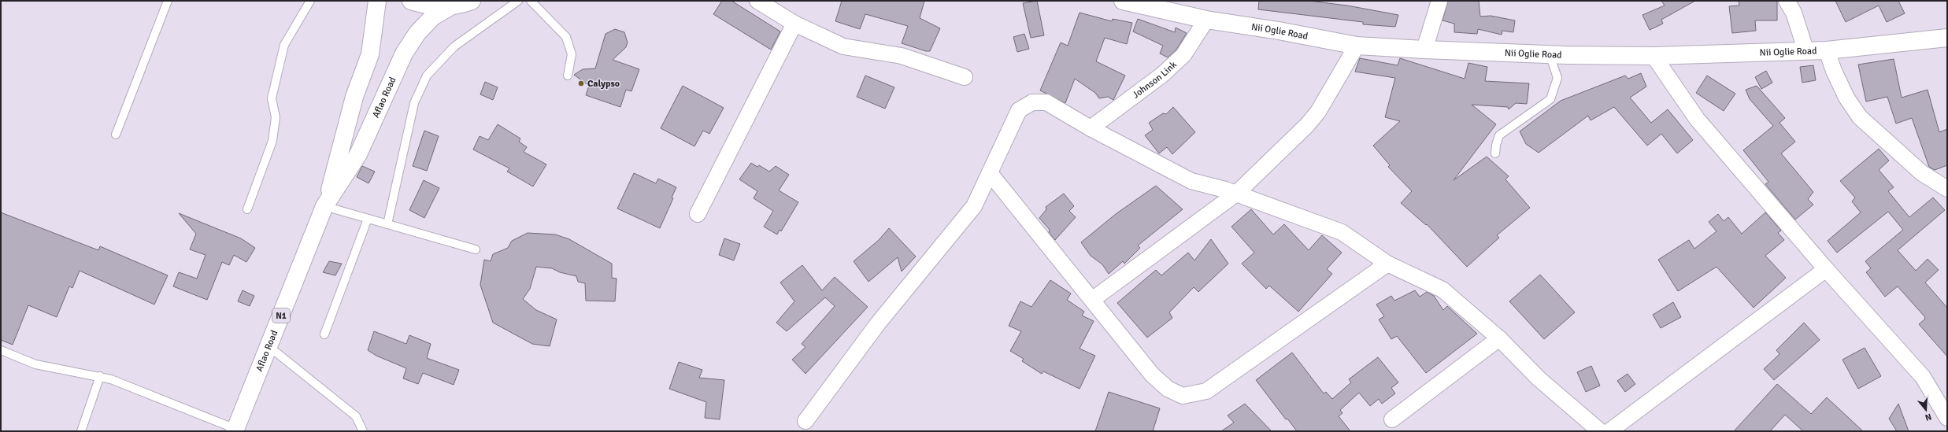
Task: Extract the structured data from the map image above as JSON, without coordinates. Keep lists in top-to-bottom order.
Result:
{
  "streets": {
    "main road": ["Nii Oglie Road", "Aflao Road", "N1"],
    "street": ["Johnson Link"]
  },
  "crossings": [
    ["Nii Oglie Road", "Johnson Link"],
    ["Aflao Road", "N1"]
  ],
  "places": ["Calypso"],
  "north": "bottom"
}
